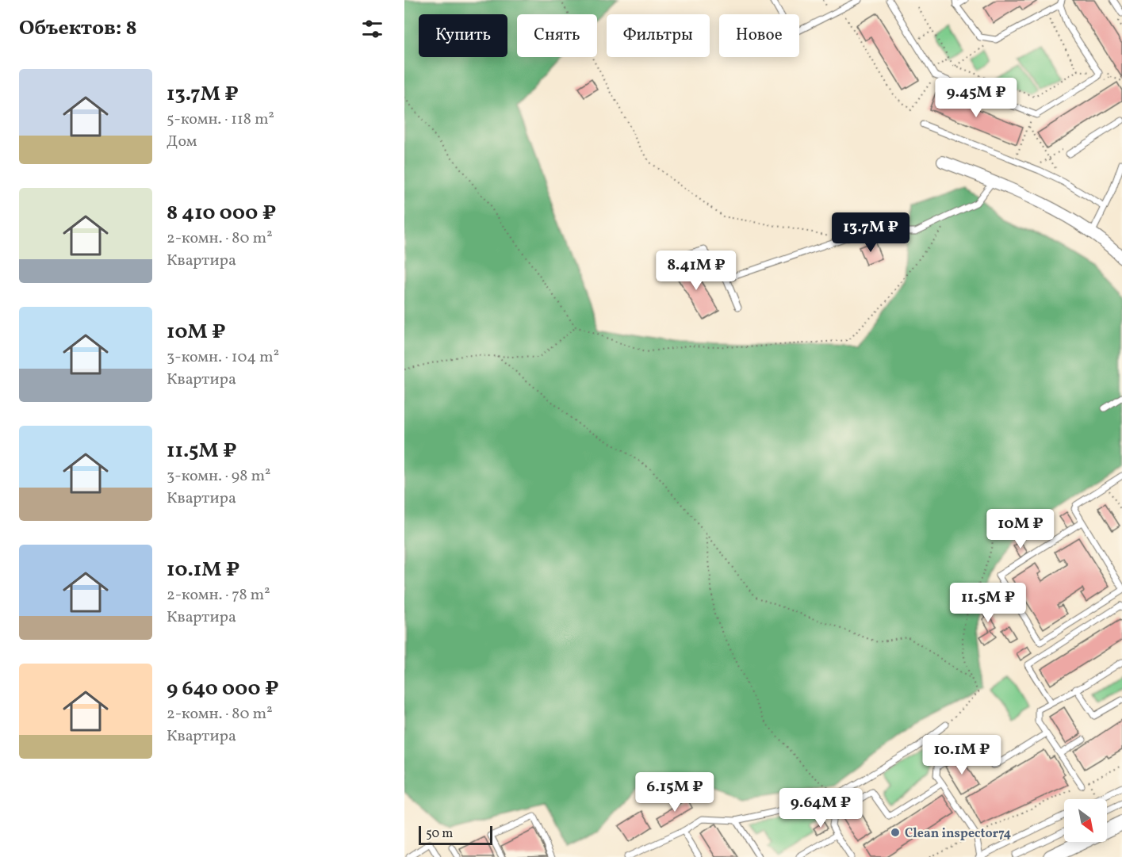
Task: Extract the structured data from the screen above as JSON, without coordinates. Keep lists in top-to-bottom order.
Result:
{
  "places": ["Clean inspector74"],
  "scale_bar": "50 m",
  "north": "bottom right",
  "page": {
    "heading": "Объектов: 8",
    "chip": [
      "Купить",
      "Снять",
      "Фильтры",
      "Новое"
    ],
    "list": [
      {
        "name": "13.7M ₽",
        "note": "5-комн. · 118 m² · Дом"
      },
      {
        "name": "8 410 000 ₽",
        "note": "2-комн. · 80 m² · Квартира"
      },
      {
        "name": "10M ₽",
        "note": "3-комн. · 104 m² · Квартира"
      },
      {
        "name": "11.5M ₽",
        "note": "3-комн. · 98 m² · Квартира"
      },
      {
        "name": "10.1M ₽",
        "note": "2-комн. · 78 m² · Квартира"
      },
      {
        "name": "9 640 000 ₽",
        "note": "2-комн. · 80 m² · Квартира"
      }
    ],
    "price": [
      "9.45M ₽",
      "13.7M ₽",
      "8.41M ₽",
      "10M ₽",
      "11.5M ₽",
      "10.1M ₽",
      "6.15M ₽",
      "9.64M ₽"
    ],
    "scale": "50 m"
  }
}
